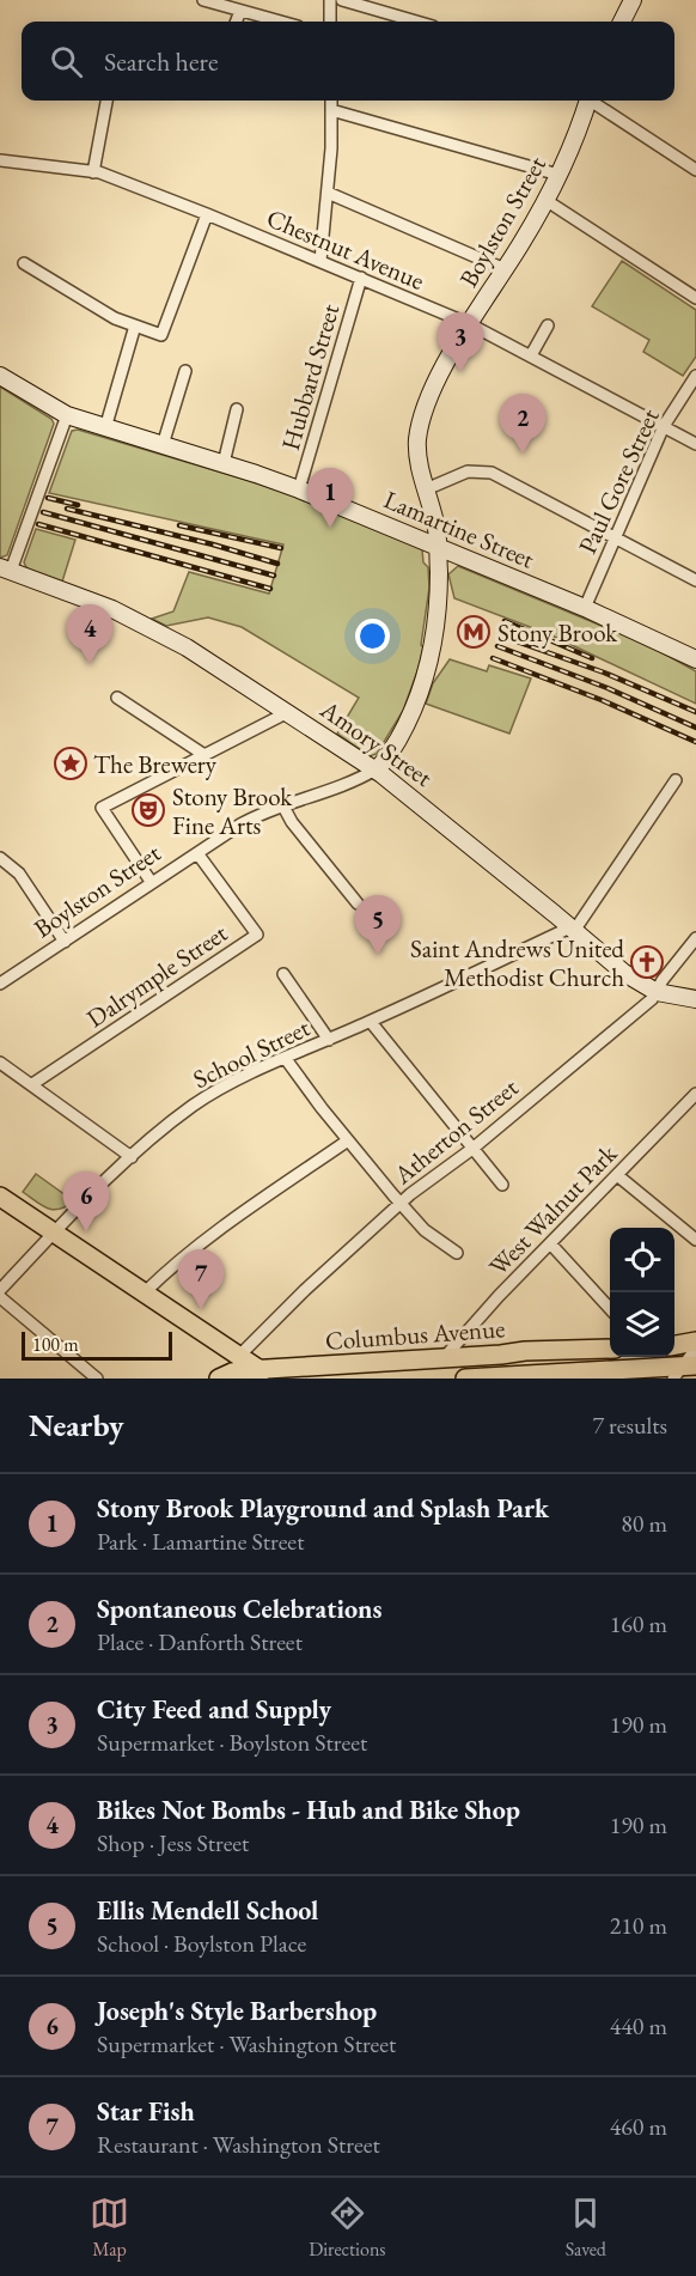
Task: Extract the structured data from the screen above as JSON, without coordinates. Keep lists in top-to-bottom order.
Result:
{
  "streets": {
    "main road": ["Columbus Avenue"],
    "street": [
      "Boylston Street",
      "Chestnut Avenue",
      "Hubbard Street",
      "Paul Gore Street",
      "Lamartine Street",
      "Amory Street",
      "Dalrymple Street",
      "School Street",
      "Atherton Street",
      "West Walnut Park"
    ]
  },
  "crossings": [
    ["Boylston Street", "Chestnut Avenue"],
    ["Boylston Street", "Lamartine Street"],
    ["Boylston Street", "Amory Street"],
    ["Boylston Street", "Dalrymple Street"],
    ["Chestnut Avenue", "Hubbard Street"],
    ["Chestnut Avenue", "Paul Gore Street"],
    ["Hubbard Street", "Lamartine Street"],
    ["Paul Gore Street", "Lamartine Street"],
    ["Amory Street", "School Street"],
    ["Amory Street", "Atherton Street"],
    ["West Walnut Park", "Columbus Avenue"]
  ],
  "places": {
    "metro station": ["Stony Brook"],
    "place": ["The Brewery"],
    "theatre": ["Stony Brook Fine Arts"],
    "church": ["Saint Andrews United Methodist Church"]
  },
  "scale_bar": "100 m",
  "page": {
    "search": "Search here",
    "pins": [
      "3",
      "2",
      "1",
      "4",
      "5",
      "6",
      "7"
    ],
    "scale": "100 m",
    "heading": ["Nearby", "7 results"],
    "list": [
      {
        "mark": "1",
        "name": "Stony Brook Playground and Splash Park",
        "note": "Park · Lamartine Street",
        "value": "80 m"
      },
      {
        "mark": "2",
        "name": "Spontaneous Celebrations",
        "note": "Place · Danforth Street",
        "value": "160 m"
      },
      {
        "mark": "3",
        "name": "City Feed and Supply",
        "note": "Supermarket · Boylston Street",
        "value": "190 m"
      },
      {
        "mark": "4",
        "name": "Bikes Not Bombs - Hub and Bike Shop",
        "note": "Shop · Jess Street",
        "value": "190 m"
      },
      {
        "mark": "5",
        "name": "Ellis Mendell School",
        "note": "School · Boylston Place",
        "value": "210 m"
      },
      {
        "mark": "6",
        "name": "Joseph's Style Barbershop",
        "note": "Supermarket · Washington Street",
        "value": "440 m"
      },
      {
        "mark": "7",
        "name": "Star Fish",
        "note": "Restaurant · Washington Street",
        "value": "460 m"
      }
    ],
    "nav": ["Map", "Directions", "Saved"]
  }
}
